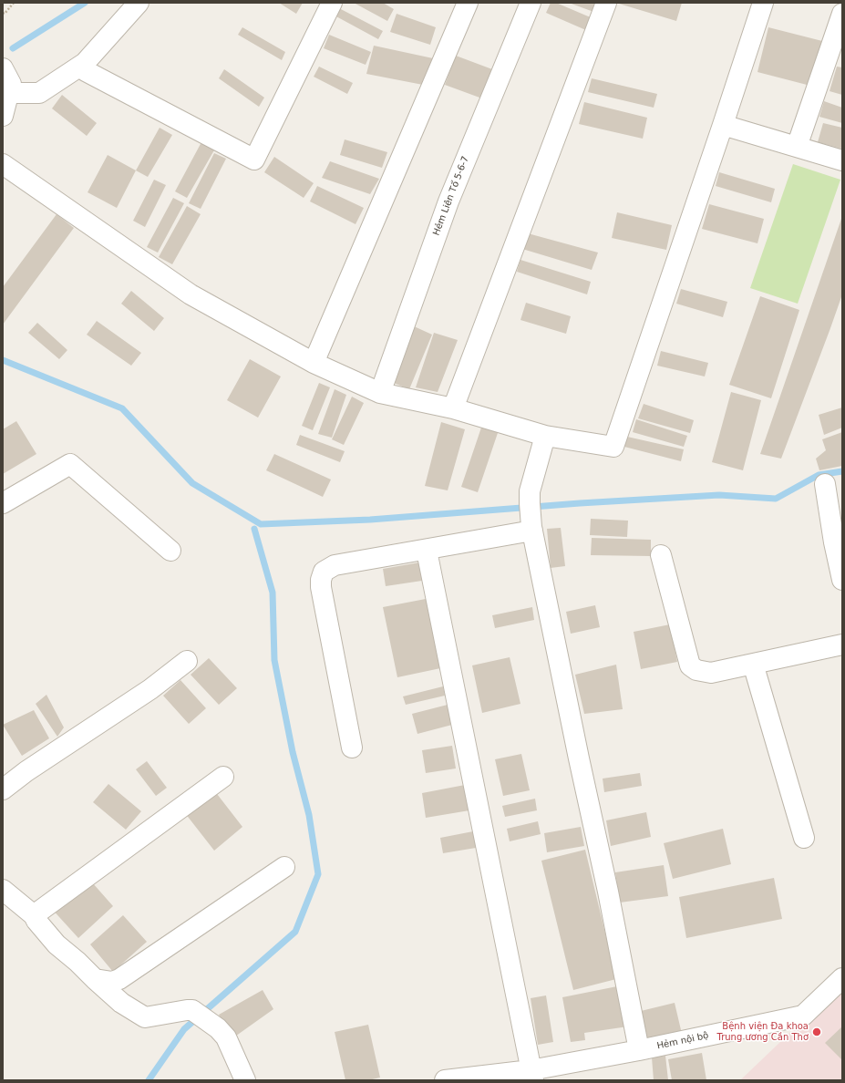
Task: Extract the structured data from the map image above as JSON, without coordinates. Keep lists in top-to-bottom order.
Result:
{
  "streets": {
    "street": ["Hẻm Liên Tổ 5-6-7", "Hẻm nội bộ"]
  },
  "places": ["Bệnh viện Đa khoa Trung ương Cần Thơ"]
}
